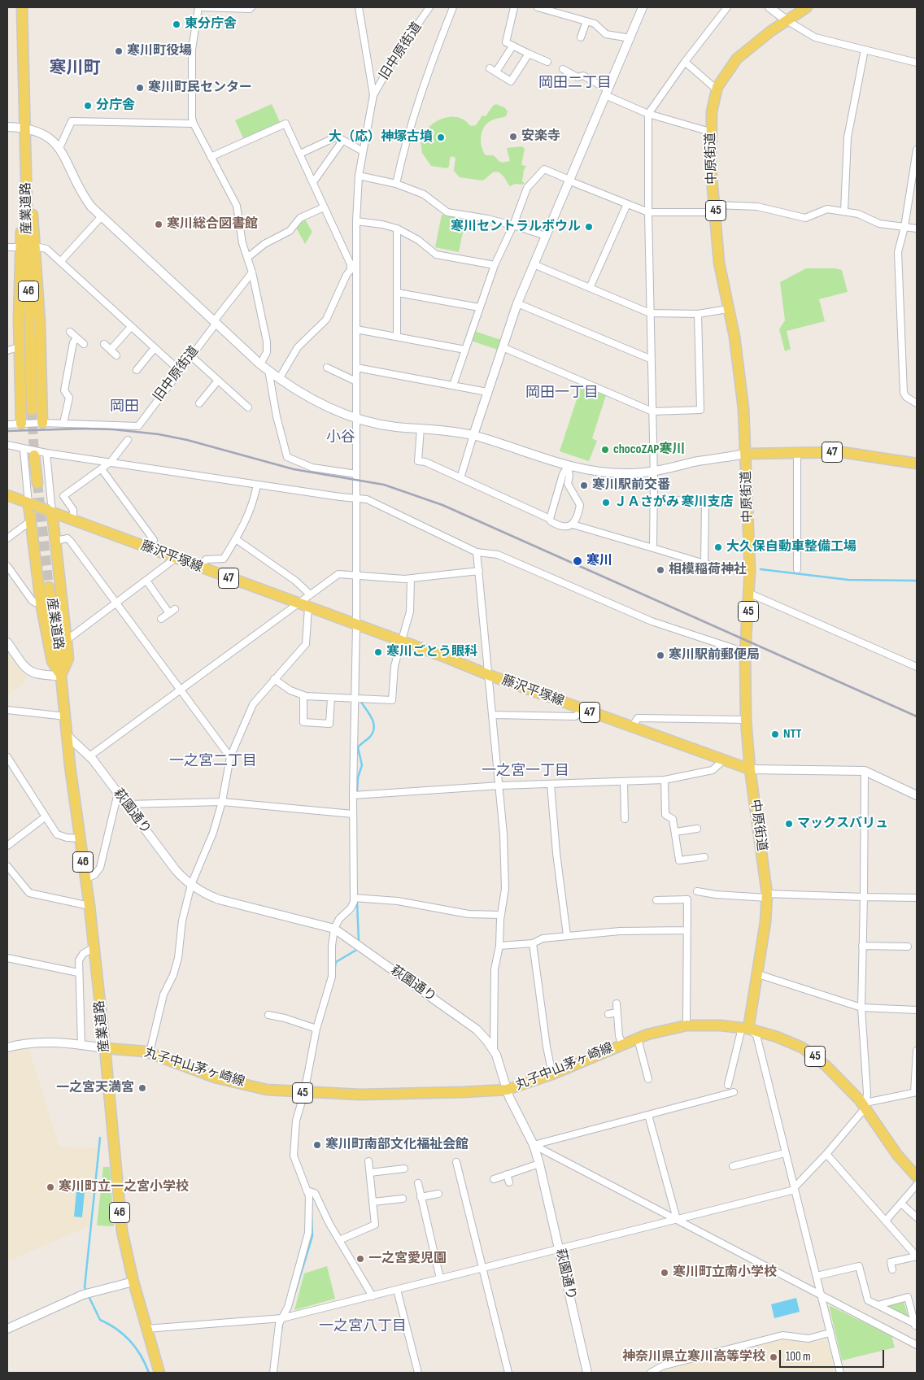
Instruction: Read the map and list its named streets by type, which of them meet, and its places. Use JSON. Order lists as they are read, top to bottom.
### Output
{
  "streets": {
    "main road": [
      "中原街道",
      "産業道路",
      "45",
      "46",
      "47",
      "藤沢平塚線",
      "丸子中山茅ヶ崎線"
    ],
    "street": ["旧中原街道", "萩園通り"]
  },
  "crossings": [
    ["中原街道", "47"],
    ["中原街道", "藤沢平塚線"],
    ["中原街道", "丸子中山茅ヶ崎線"],
    ["産業道路", "萩園通り"],
    ["産業道路", "丸子中山茅ヶ崎線"],
    ["47", "藤沢平塚線"],
    ["萩園通り", "丸子中山茅ヶ崎線"]
  ],
  "districts": [
    "寒川町",
    "岡田二丁目",
    "岡田一丁目",
    "岡田",
    "小谷",
    "一之宮二丁目",
    "一之宮一丁目",
    "一之宮八丁目"
  ],
  "places": [
    "東分庁舎",
    "寒川町役場",
    "寒川町民センター",
    "分庁舎",
    "安楽寺",
    "大（応）神塚古墳",
    "寒川総合図書館",
    "寒川セントラルボウル",
    "chocoZAP寒川",
    "寒川駅前交番",
    "ＪＡさがみ 寒川支店",
    "大久保自動車整備工場",
    "寒川",
    "相模稲荷神社",
    "寒川ごとう眼科",
    "寒川駅前郵便局",
    "NTT",
    "マックスバリュ",
    "一之宮天満宮",
    "寒川町南部文化福祉会館",
    "寒川町立一之宮小学校",
    "一之宮愛児園",
    "寒川町立南小学校",
    "神奈川県立寒川高等学校"
  ],
  "scale_bar": "100 m"
}
